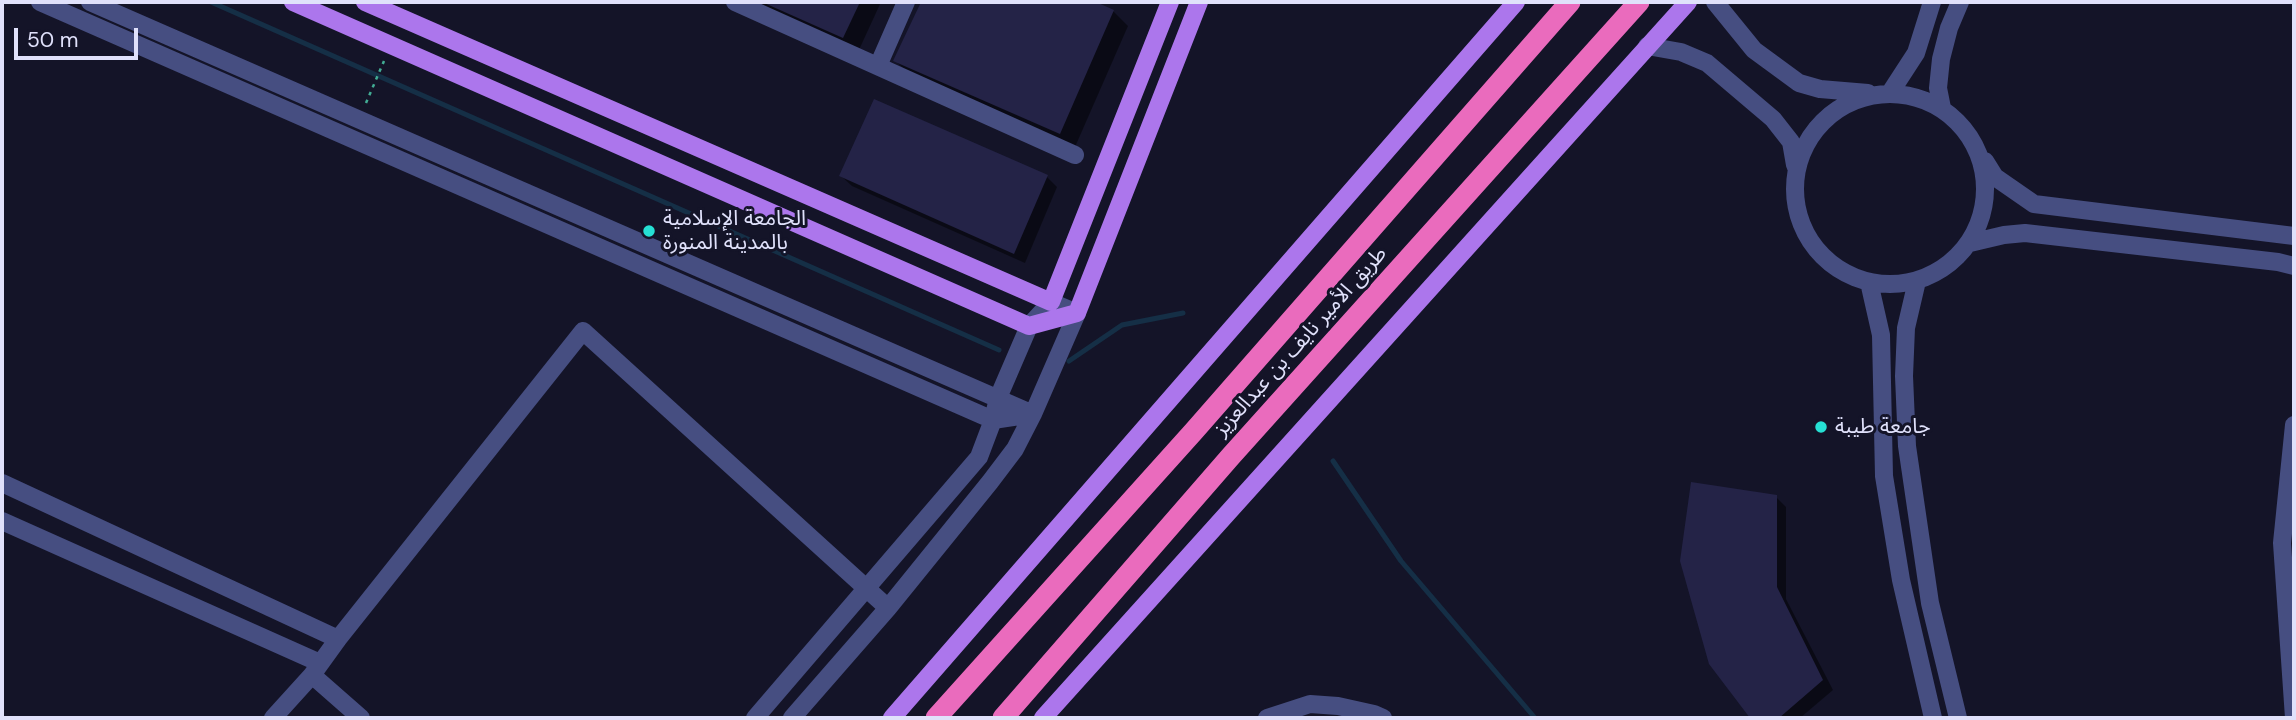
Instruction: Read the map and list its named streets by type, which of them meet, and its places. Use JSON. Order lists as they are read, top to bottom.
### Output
{
  "streets": {
    "highway": ["طريق الأمير نايف بن عبدالعزيز"]
  },
  "places": ["الجامعة الإسلامية بالمدينة المنورة", "جامعة طيبة"],
  "scale_bar": "50 m"
}
